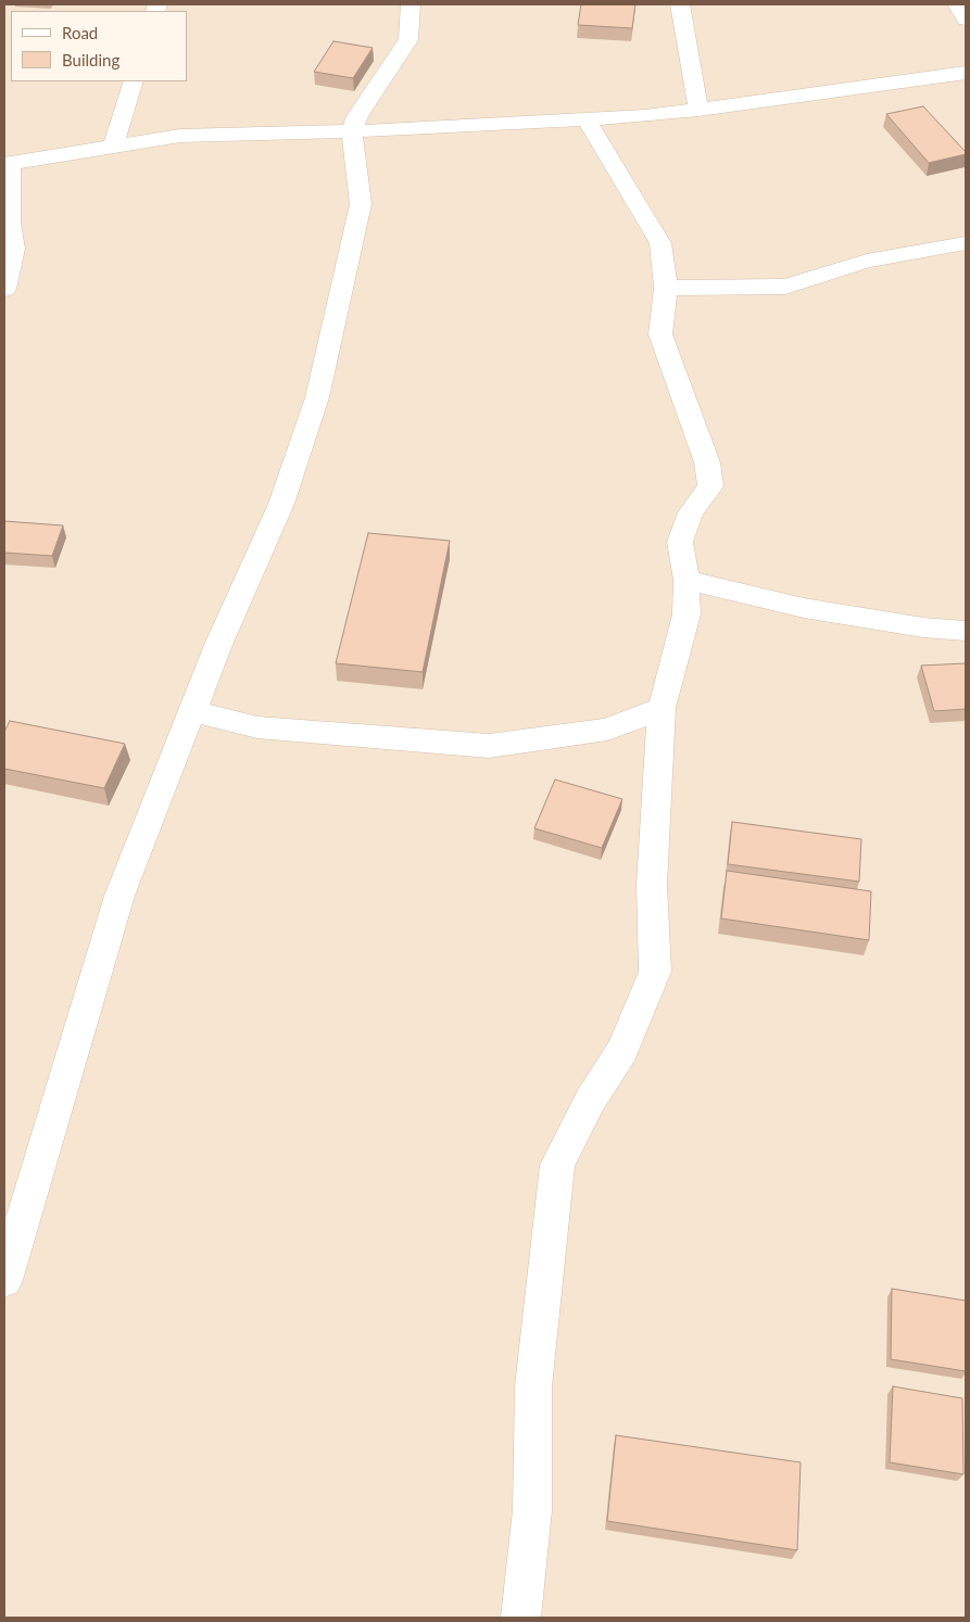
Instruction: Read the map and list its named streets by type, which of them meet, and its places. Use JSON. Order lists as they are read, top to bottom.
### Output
{
  "legend": ["Road", "Building"]
}
